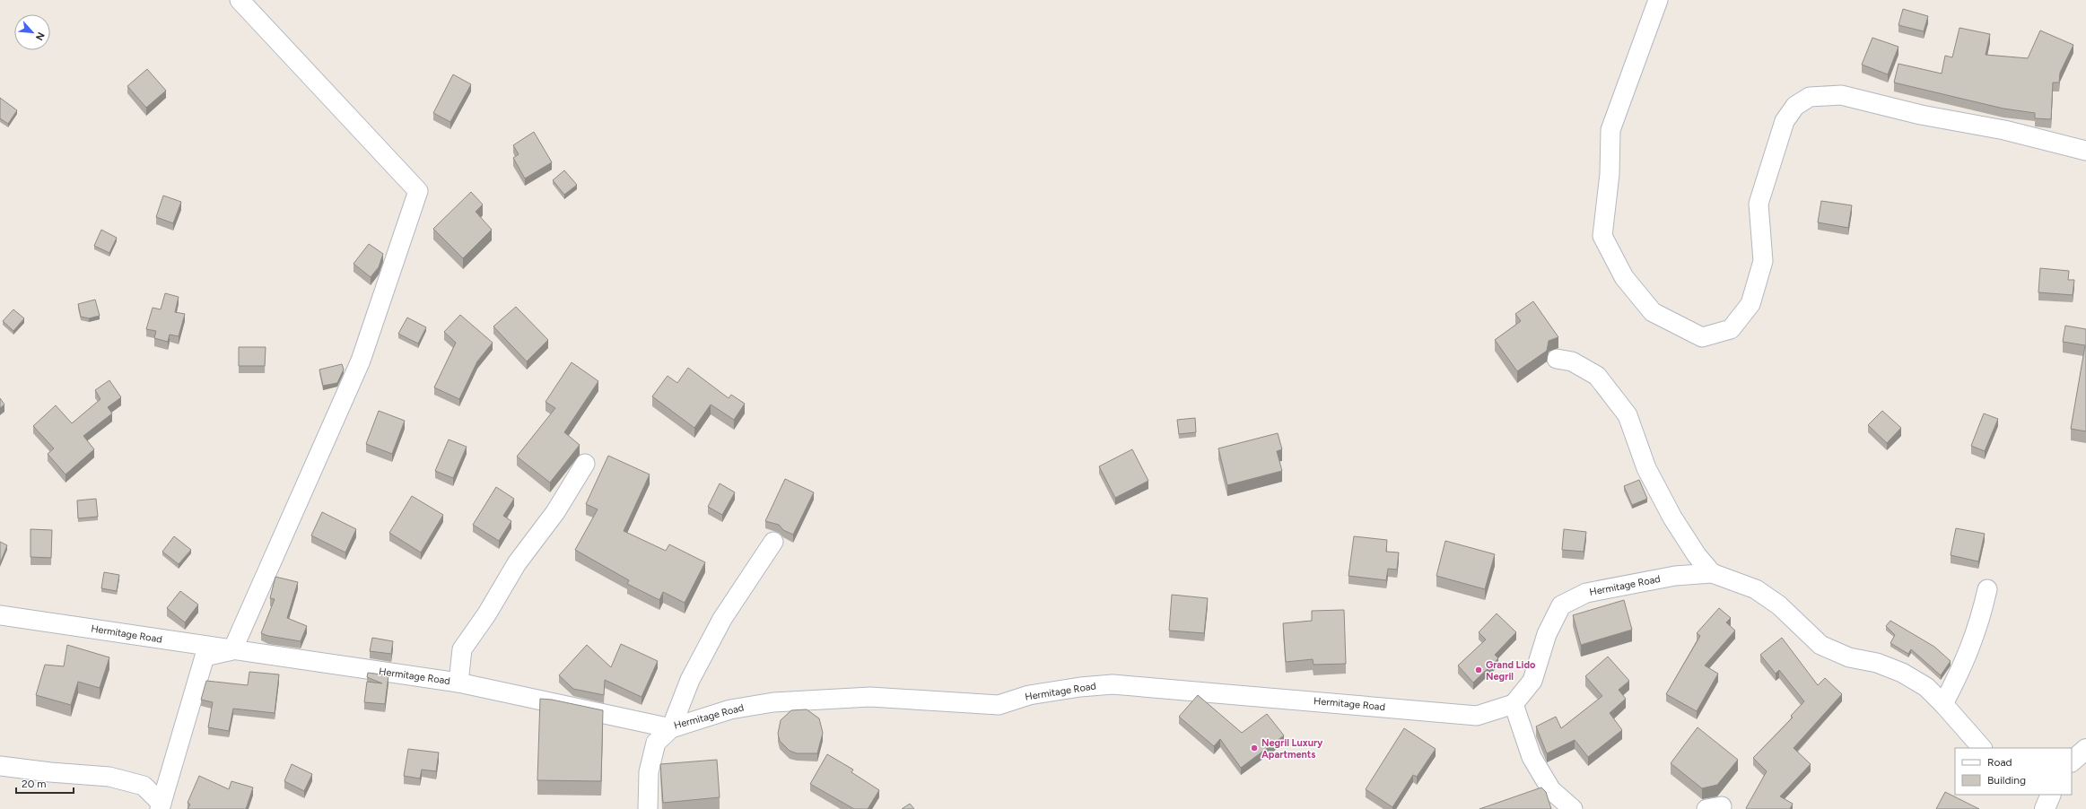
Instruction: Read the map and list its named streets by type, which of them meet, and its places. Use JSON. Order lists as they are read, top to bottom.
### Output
{
  "streets": {
    "street": ["Hermitage Road"]
  },
  "places": ["Grand Lido Negril", "Negril Luxury Apartments"],
  "legend": ["Road", "Building"],
  "scale_bar": "20 m",
  "north": "bottom right"
}
